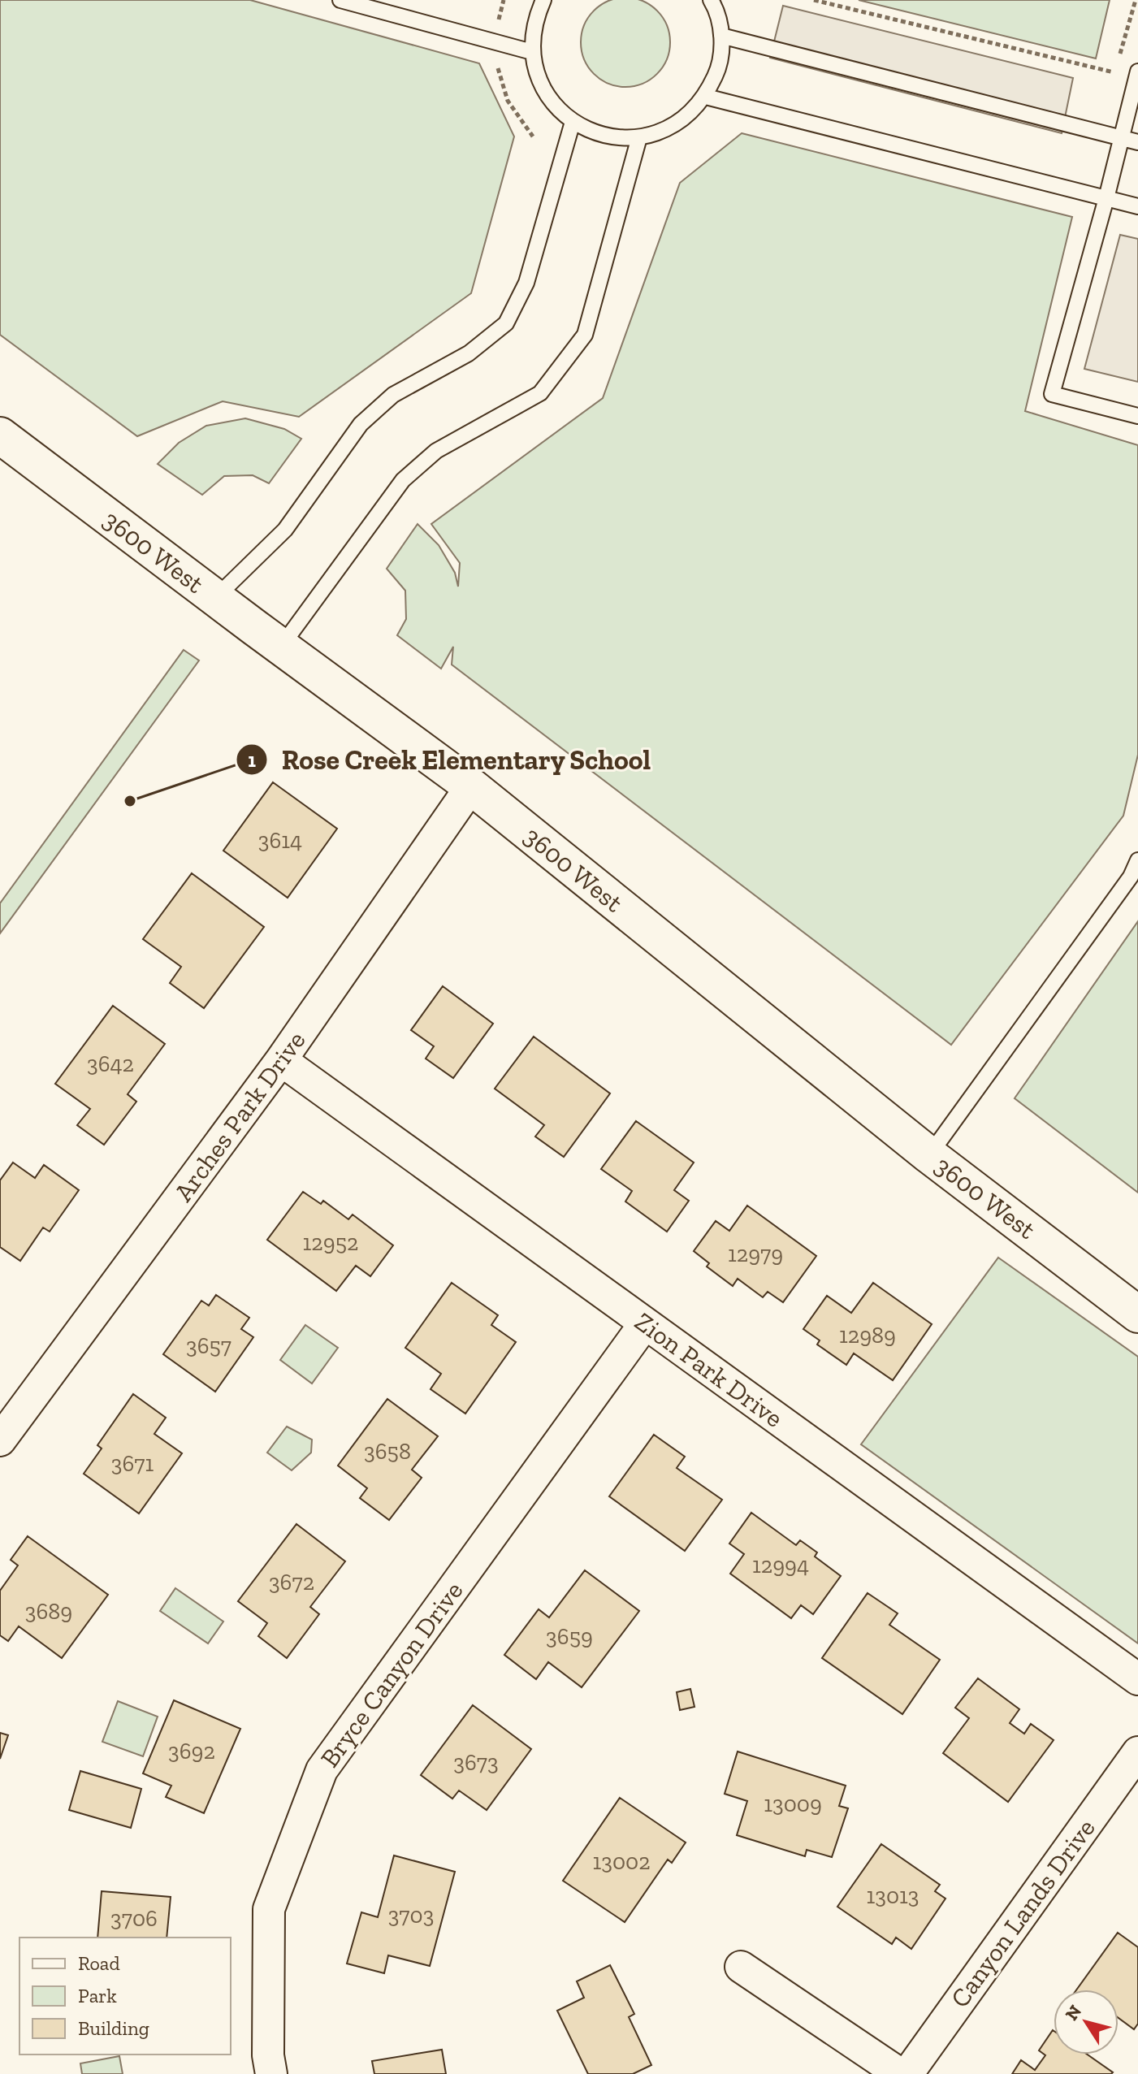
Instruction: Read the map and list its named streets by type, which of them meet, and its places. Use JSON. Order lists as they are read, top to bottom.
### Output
{
  "streets": {
    "main road": ["3600 West"],
    "street": [
      "Arches Park Drive",
      "Zion Park Drive",
      "Bryce Canyon Drive",
      "Canyon Lands Drive"
    ]
  },
  "crossings": [
    ["3600 West", "Arches Park Drive"],
    ["Arches Park Drive", "Zion Park Drive"],
    ["Zion Park Drive", "Bryce Canyon Drive"]
  ],
  "places": ["Rose Creek Elementary School"],
  "house_numbers": [
    "3614",
    "3642",
    "12952",
    "12979",
    "12989",
    "3657",
    "3658",
    "3671",
    "12994",
    "3672",
    "3689",
    "3659",
    "3692",
    "3673",
    "13009",
    "13002",
    "13013",
    "3703",
    "3706"
  ],
  "legend": ["Road", "Park", "Building"],
  "north": "top left"
}
